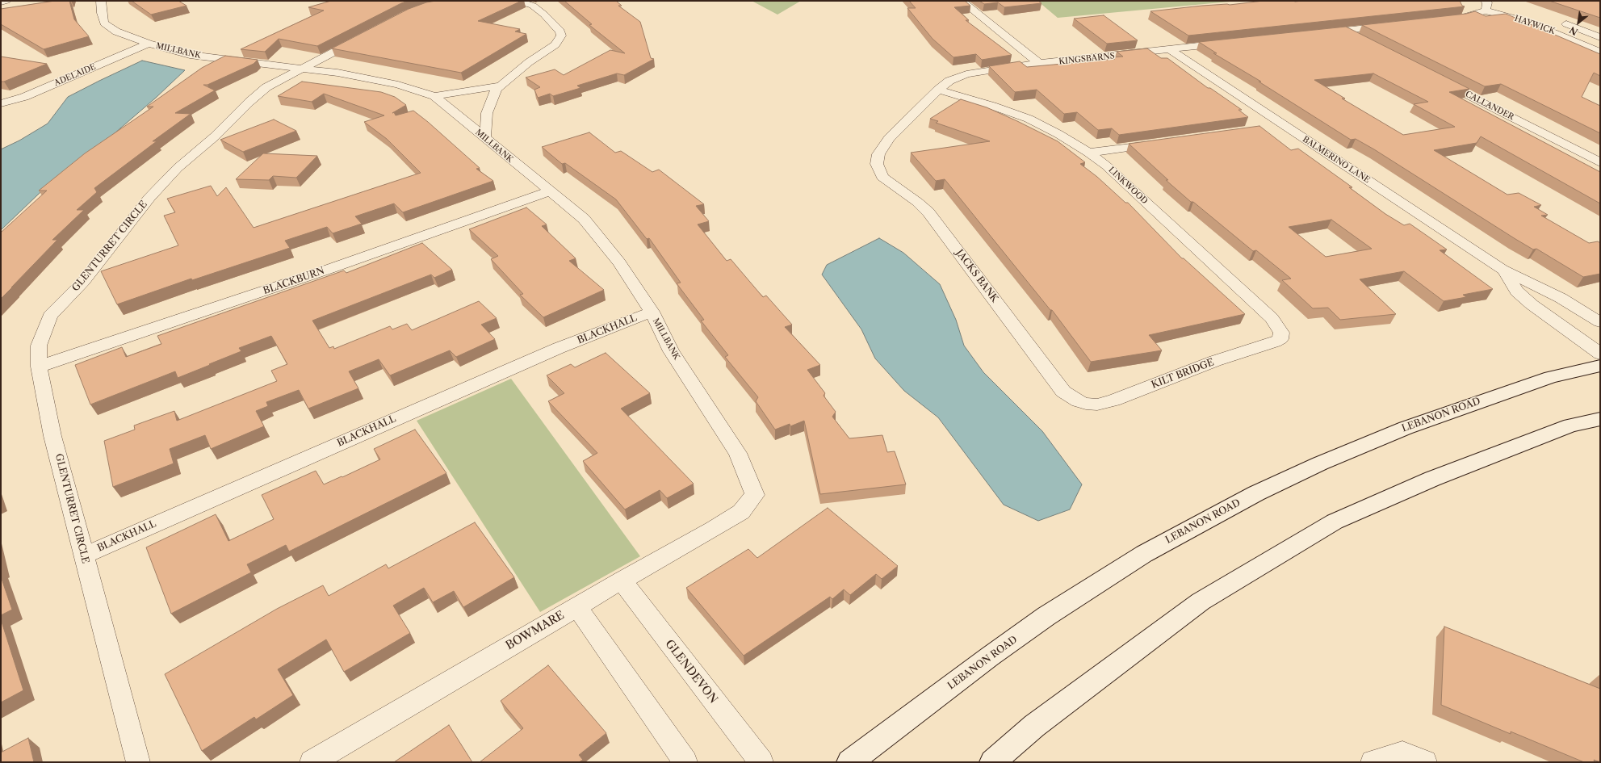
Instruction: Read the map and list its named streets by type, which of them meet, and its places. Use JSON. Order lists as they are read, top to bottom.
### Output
{
  "streets": {
    "main road": ["LEBANON ROAD"],
    "street": [
      "HAYWICK",
      "MILLBANK",
      "KINGSBARNS",
      "ADELAIDE",
      "CALLANDER",
      "BALMERINO LANE",
      "LINKWOOD",
      "GLENTURRET CIRCLE",
      "JACKS BANK",
      "BLACKBURN",
      "BLACKHALL",
      "KILT BRIDGE",
      "BOWMARE",
      "GLENDEVON"
    ]
  },
  "crossings": [
    ["MILLBANK", "ADELAIDE"],
    ["MILLBANK", "GLENTURRET CIRCLE"],
    ["MILLBANK", "BLACKBURN"],
    ["MILLBANK", "BLACKHALL"],
    ["MILLBANK", "BOWMARE"],
    ["KINGSBARNS", "BALMERINO LANE"],
    ["KINGSBARNS", "LINKWOOD"],
    ["KINGSBARNS", "JACKS BANK"],
    ["LINKWOOD", "KILT BRIDGE"],
    ["GLENTURRET CIRCLE", "BLACKBURN"],
    ["GLENTURRET CIRCLE", "BLACKHALL"],
    ["JACKS BANK", "KILT BRIDGE"],
    ["BOWMARE", "GLENDEVON"]
  ],
  "north": "bottom left"
}
